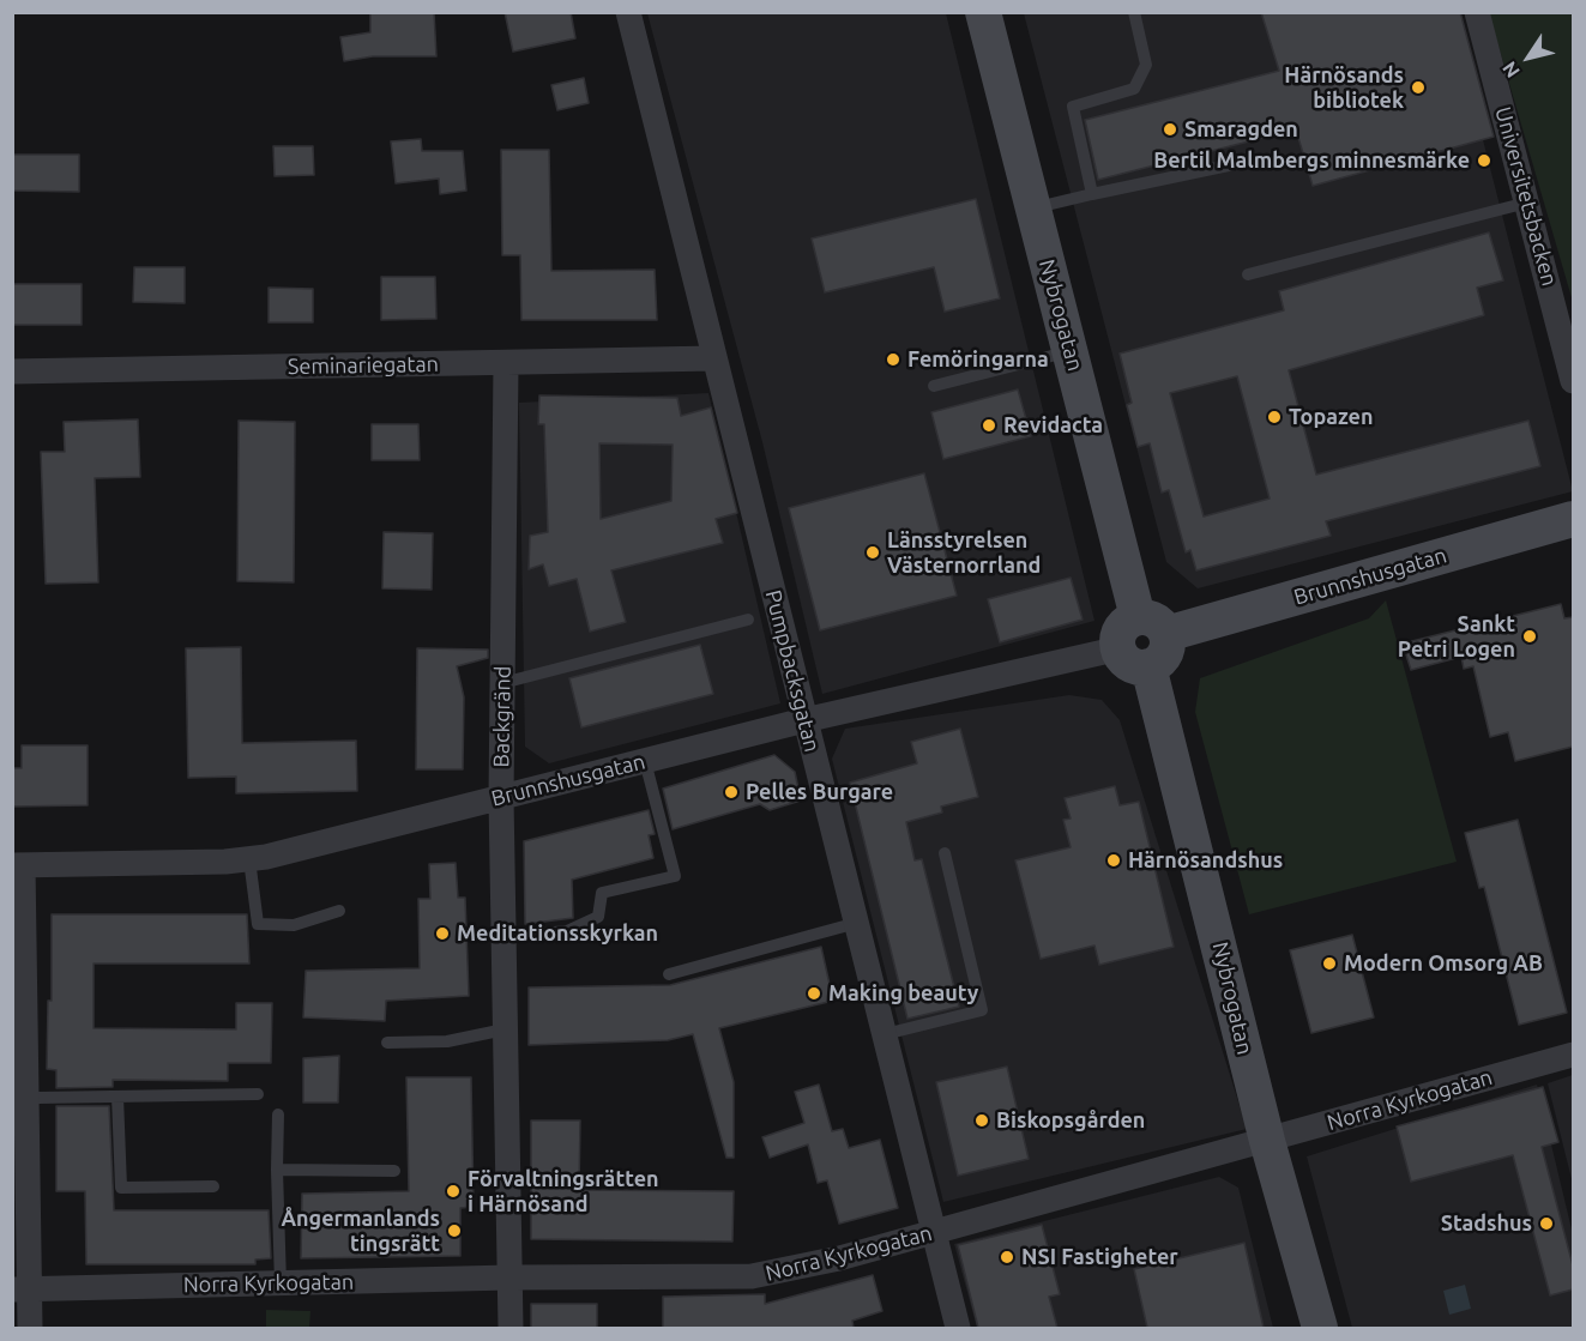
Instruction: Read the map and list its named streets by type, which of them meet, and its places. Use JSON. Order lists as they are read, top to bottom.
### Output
{
  "streets": {
    "main road": ["Nybrogatan", "Brunnshusgatan"],
    "street": [
      "Universitetsbacken",
      "Seminariegatan",
      "Pumpbacksgatan",
      "Backgränd",
      "Norra Kyrkogatan"
    ]
  },
  "crossings": [
    ["Nybrogatan", "Brunnshusgatan"],
    ["Nybrogatan", "Norra Kyrkogatan"],
    ["Seminariegatan", "Pumpbacksgatan"],
    ["Seminariegatan", "Backgränd"],
    ["Brunnshusgatan", "Pumpbacksgatan"],
    ["Brunnshusgatan", "Backgränd"],
    ["Pumpbacksgatan", "Norra Kyrkogatan"],
    ["Backgränd", "Norra Kyrkogatan"]
  ],
  "places": [
    "Härnösands bibliotek",
    "Smaragden",
    "Bertil Malmbergs minnesmärke",
    "Femöringarna",
    "Topazen",
    "Revidacta",
    "Länsstyrelsen Västernorrland",
    "Sankt Petri Logen",
    "Pelles Burgare",
    "Härnösandshus",
    "Meditationsskyrkan",
    "Modern Omsorg AB",
    "Making beauty",
    "Biskopsgården",
    "Förvaltningsrätten i Härnösand",
    "Stadshus",
    "Ångermanlands tingsrätt",
    "NSI Fastigheter"
  ],
  "north": "bottom left"
}
